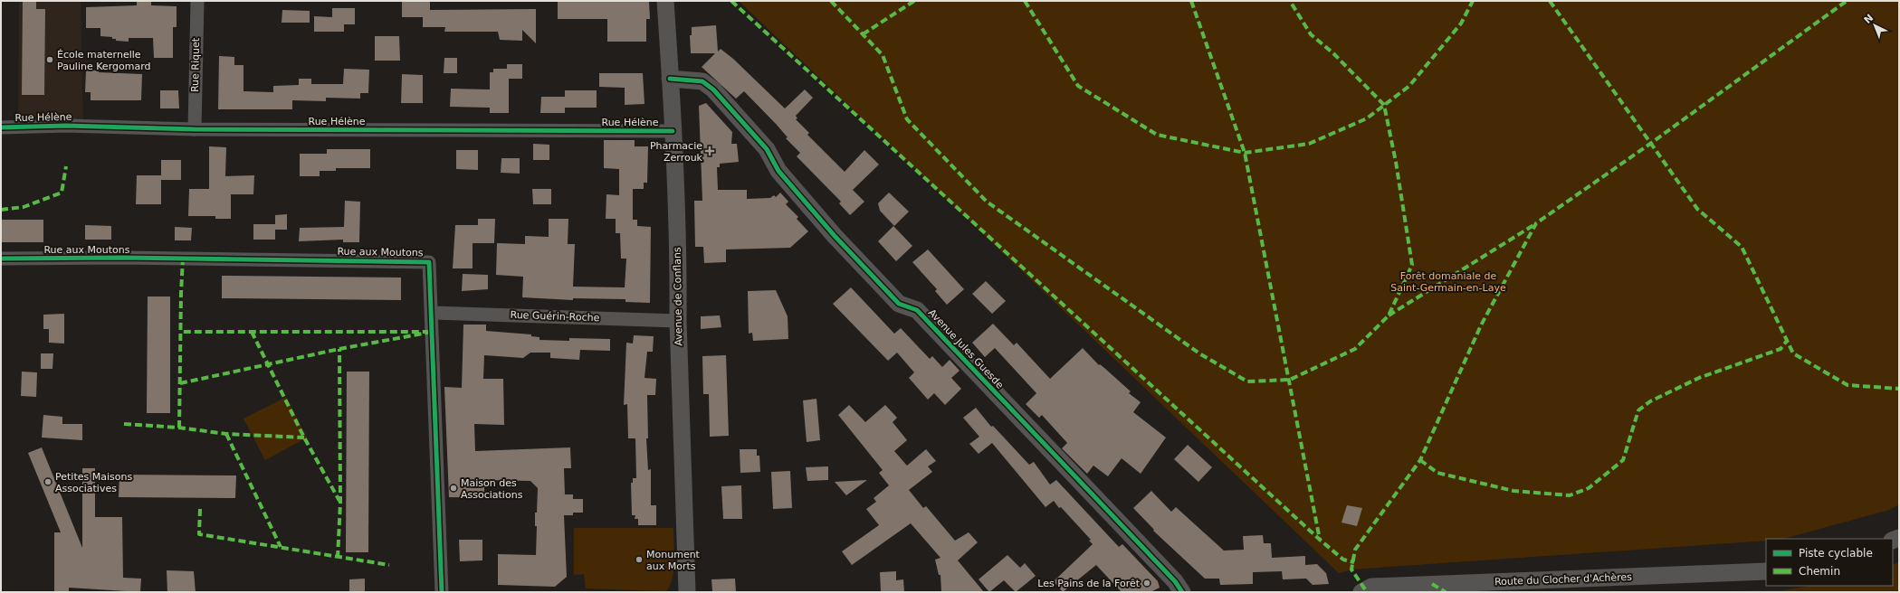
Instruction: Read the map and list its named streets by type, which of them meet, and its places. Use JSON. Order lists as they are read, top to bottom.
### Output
{
  "streets": {
    "street": [
      "Rue Riquet",
      "Rue Hélène",
      "Rue aux Moutons",
      "Avenue de Conflans",
      "Rue Guérin-Roche",
      "Avenue Jules Guesde",
      "Route du Clocher d'Achères"
    ]
  },
  "crossings": [
    ["Rue Riquet", "Rue Hélène"],
    ["Rue Hélène", "Avenue de Conflans"],
    ["Rue aux Moutons", "Rue Guérin-Roche"],
    ["Avenue de Conflans", "Rue Guérin-Roche"],
    ["Avenue de Conflans", "Avenue Jules Guesde"]
  ],
  "parks": ["Forêt domaniale de Saint-Germain-en-Laye"],
  "places": {
    "other": [
      "École maternelle Pauline Kergomard",
      "Petites Maisons Associatives",
      "Maison des Associations",
      "Monument aux Morts",
      "Les Pains de la Forêt"
    ],
    "health": ["Pharmacie Zerrouk"]
  },
  "legend": ["Piste cyclable", "Chemin"],
  "north": "top left"
}
